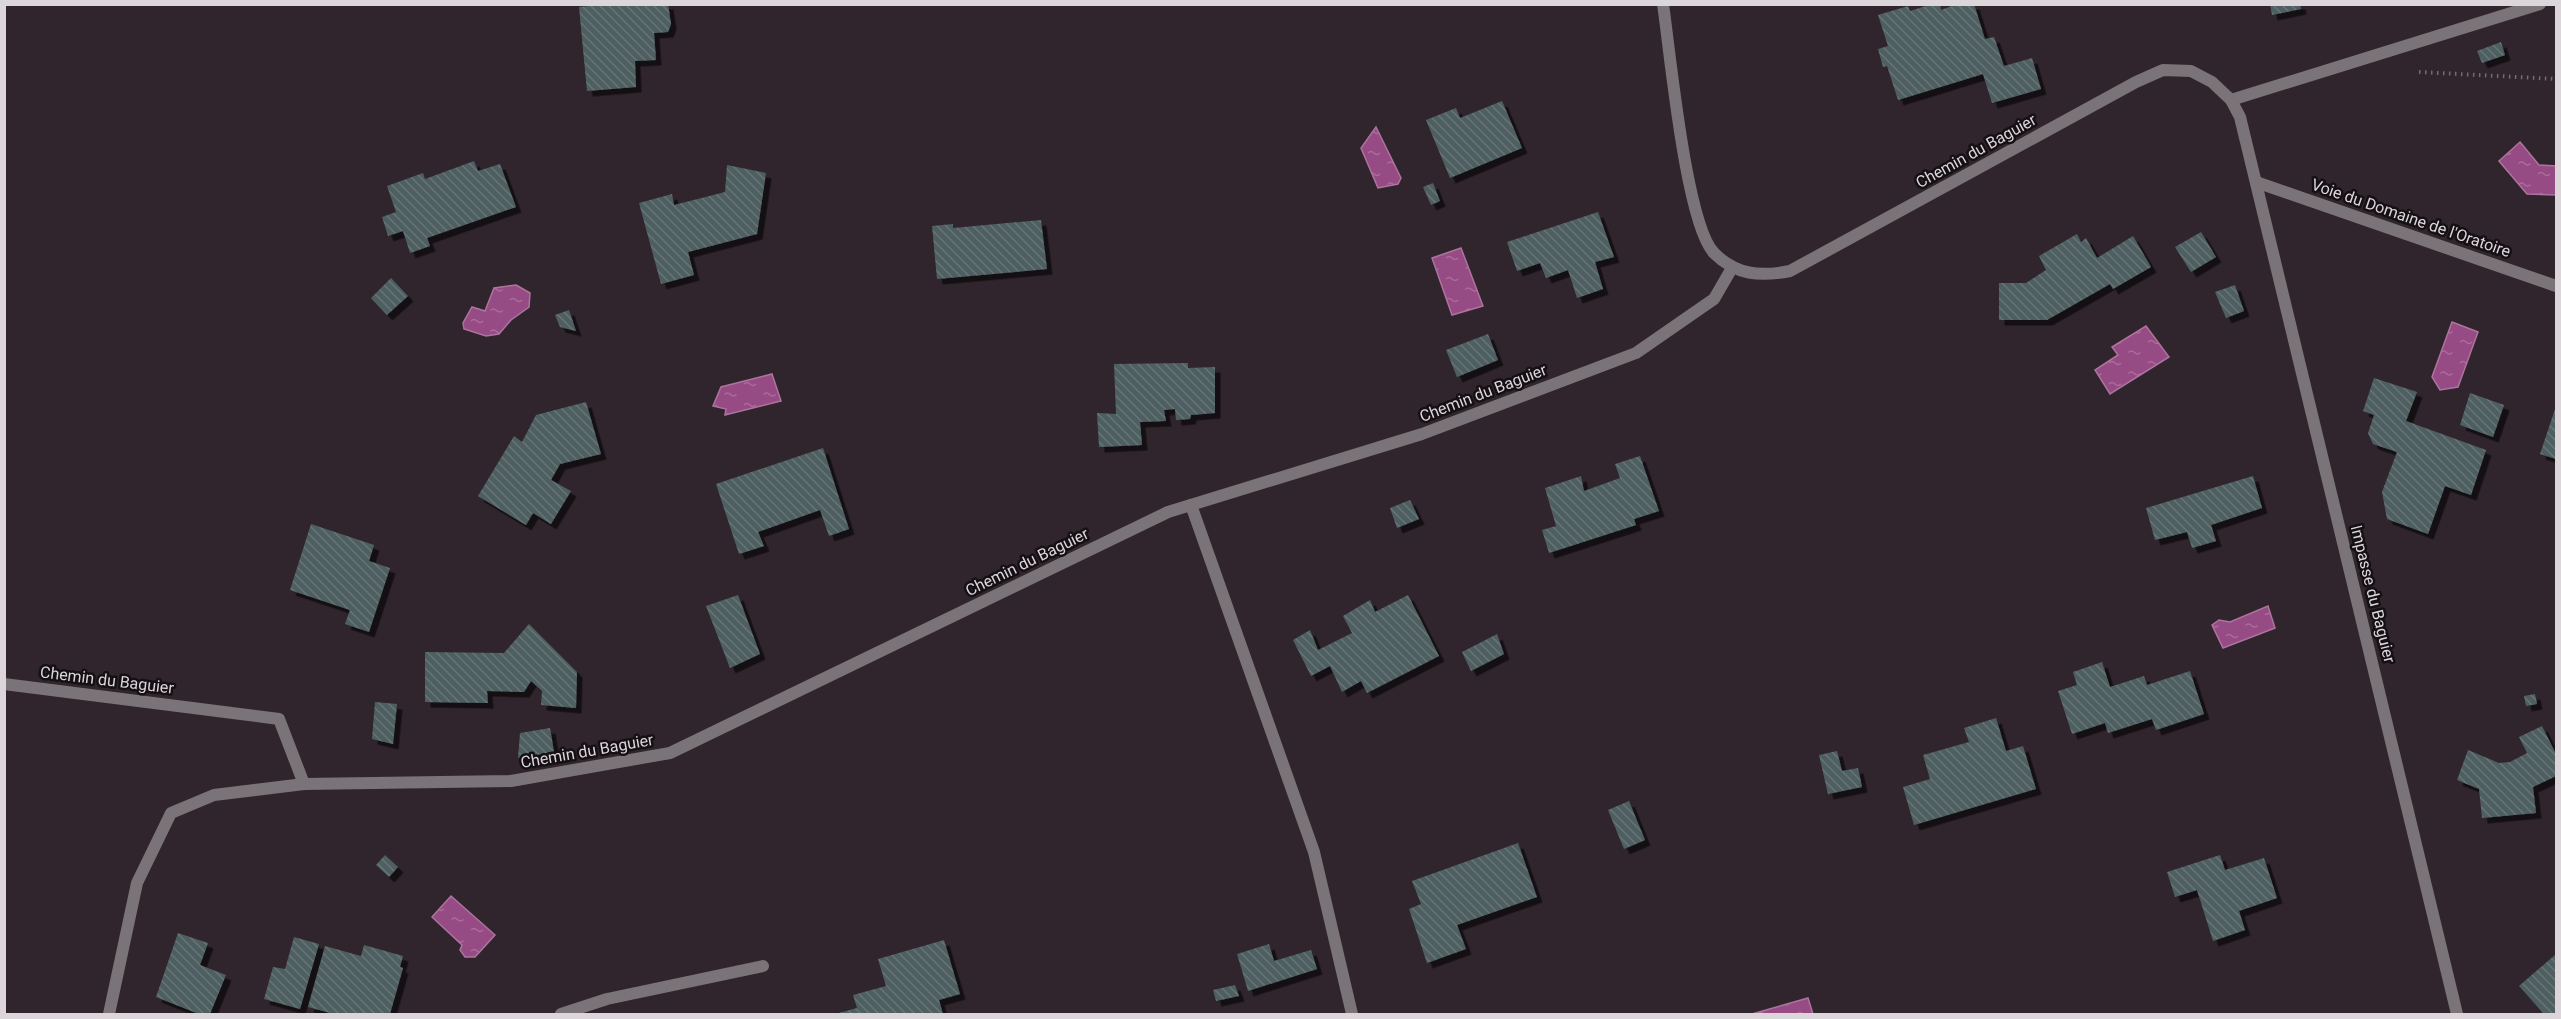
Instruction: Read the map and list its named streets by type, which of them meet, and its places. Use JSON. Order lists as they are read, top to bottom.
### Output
{
  "streets": {
    "street": ["Chemin du Baguier", "Voie du Domaine de l'Oratoire", "Impasse du Baguier"]
  },
  "crossings": [
    ["Chemin du Baguier", "Voie du Domaine de l'Oratoire"],
    ["Chemin du Baguier", "Impasse du Baguier"],
    ["Voie du Domaine de l'Oratoire", "Impasse du Baguier"]
  ]
}
